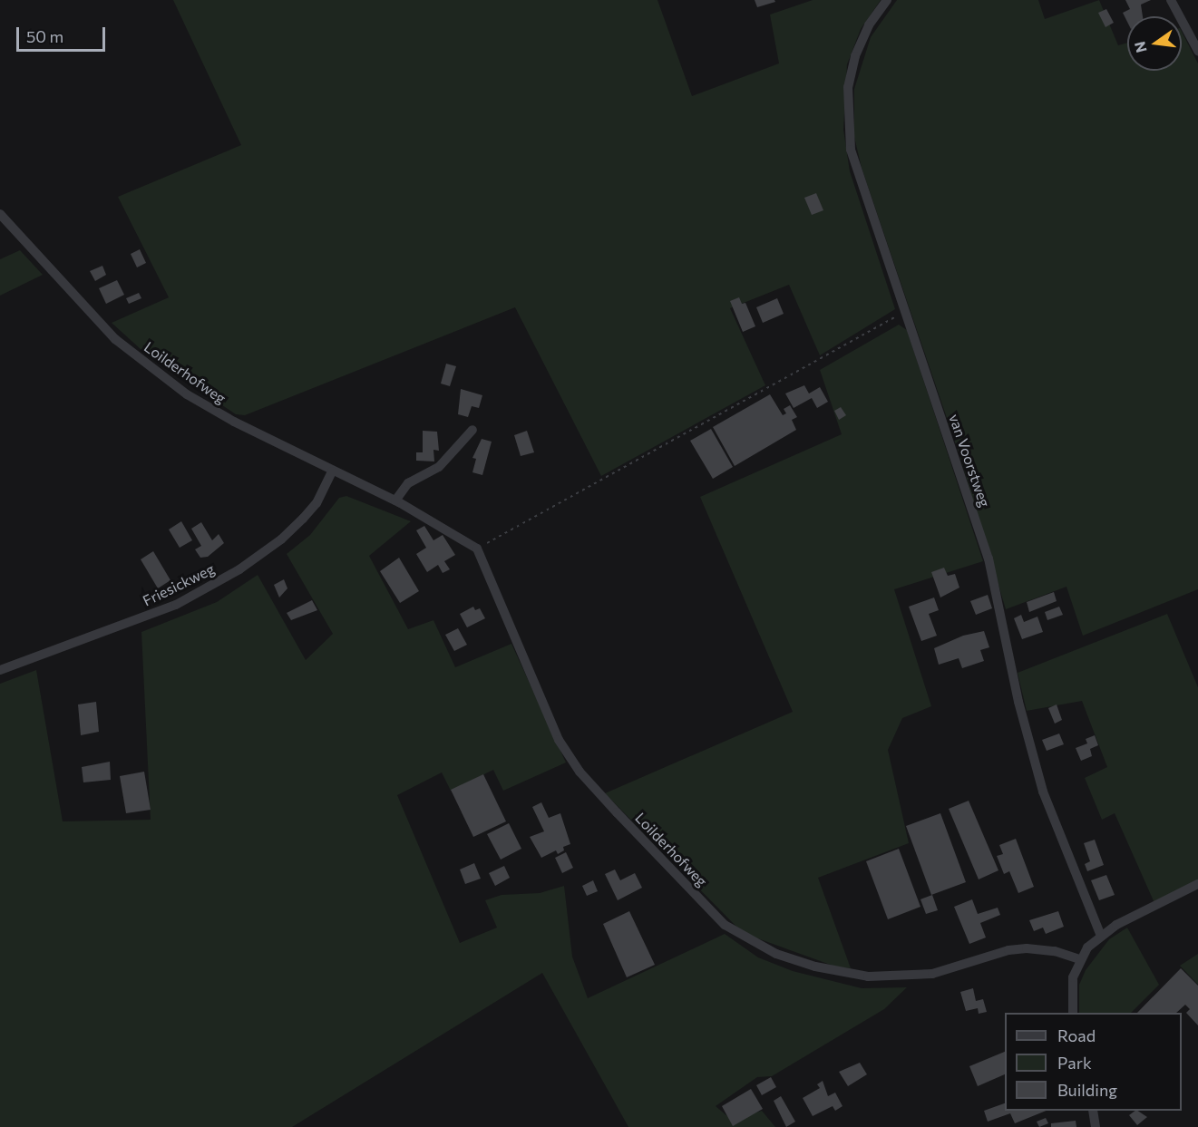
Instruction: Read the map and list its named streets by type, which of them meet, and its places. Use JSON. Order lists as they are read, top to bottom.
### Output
{
  "streets": {
    "street": ["Loilderhofweg", "van Voorstweg", "Friesickweg"]
  },
  "crossings": [
    ["Loilderhofweg", "Friesickweg"]
  ],
  "legend": ["Road", "Park", "Building"],
  "scale_bar": "50 m",
  "north": "left"
}
